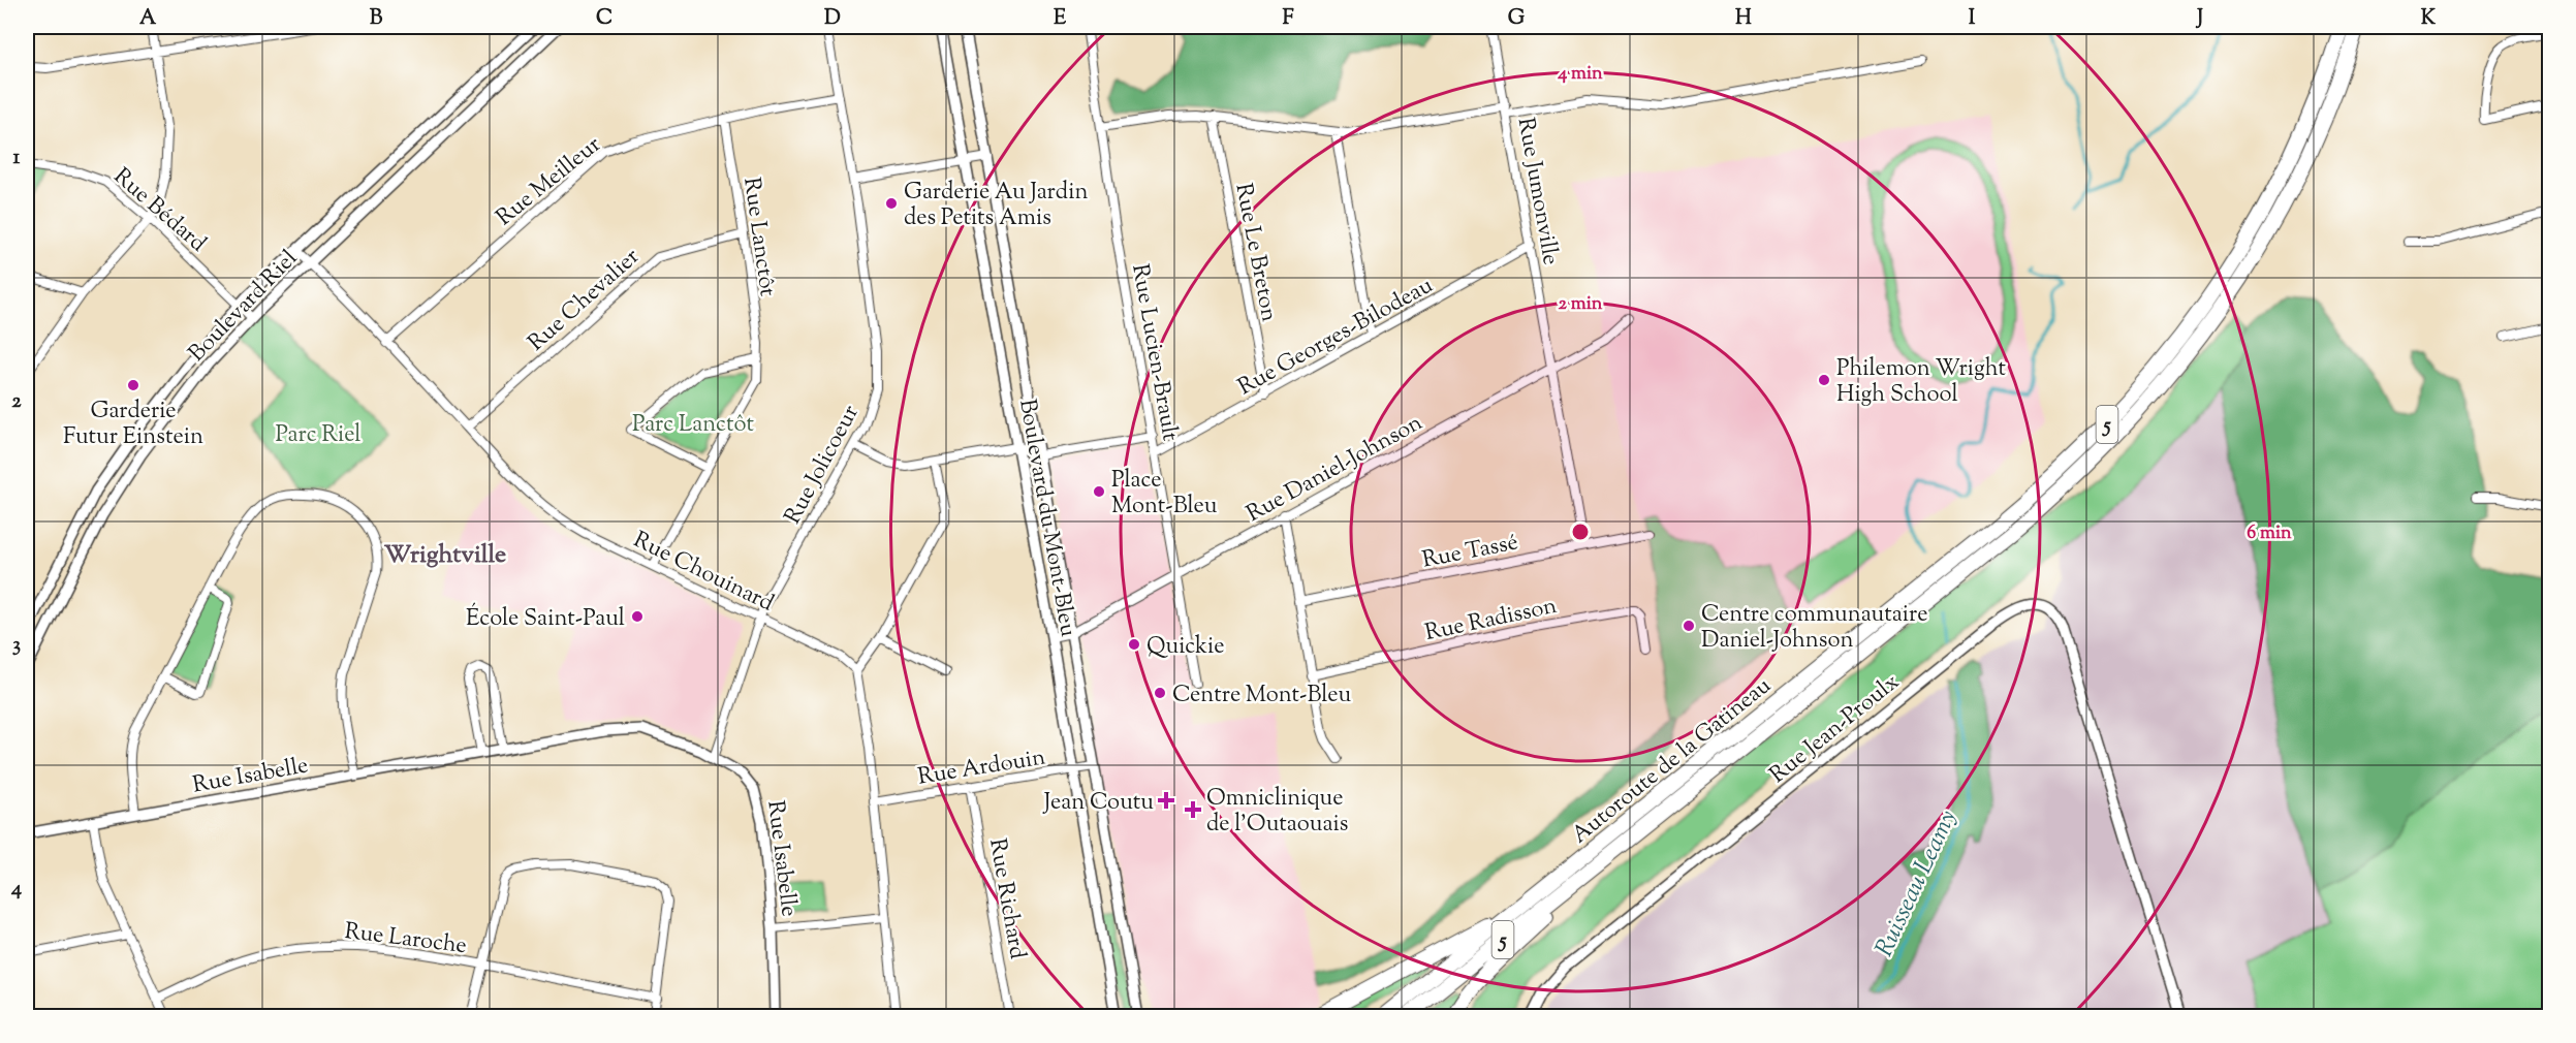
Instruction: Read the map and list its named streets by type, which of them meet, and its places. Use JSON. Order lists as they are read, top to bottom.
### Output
{
  "streets": {
    "highway": ["5", "Autoroute de la Gatineau"],
    "street": [
      "Rue Meilleur",
      "Rue Jumonville",
      "Rue Bédard",
      "Rue Lanctôt",
      "Rue Le Breton",
      "Rue Chevalier",
      "Boulevard Riel",
      "Rue Georges-Bilodeau",
      "Rue Lucien-Brault",
      "Rue Jolicoeur",
      "Rue Daniel-Johnson",
      "Boulevard du Mont-Bleu",
      "Rue Tassé",
      "Rue Chouinard",
      "Rue Radisson",
      "Rue Jean-Proulx",
      "Rue Ardouin",
      "Rue Isabelle",
      "Rue Richard",
      "Rue Laroche"
    ]
  },
  "crossings": [
    ["Rue Meilleur", "Rue Lanctôt"],
    ["Rue Meilleur", "Rue Jolicoeur"],
    ["Rue Meilleur", "Rue Chouinard"],
    ["Rue Jumonville", "Rue Georges-Bilodeau"],
    ["Rue Jumonville", "Rue Daniel-Johnson"],
    ["Rue Jumonville", "Rue Tassé"],
    ["Rue Bédard", "Boulevard Riel"],
    ["Rue Lanctôt", "Rue Chevalier"],
    ["Rue Lanctôt", "Rue Chouinard"],
    ["Rue Le Breton", "Rue Georges-Bilodeau"],
    ["Rue Chevalier", "Rue Chouinard"],
    ["Boulevard Riel", "Rue Chouinard"],
    ["Rue Georges-Bilodeau", "Rue Lucien-Brault"],
    ["Rue Lucien-Brault", "Rue Daniel-Johnson"],
    ["Rue Jolicoeur", "Rue Chouinard"],
    ["Rue Jolicoeur", "Rue Isabelle"],
    ["Rue Daniel-Johnson", "Boulevard du Mont-Bleu"],
    ["Boulevard du Mont-Bleu", "Rue Ardouin"],
    ["Rue Ardouin", "Rue Richard"]
  ],
  "districts": ["Wrightville"],
  "water": ["Ruisseau Leamy"],
  "parks": ["Parc Lanctôt", "Parc Riel"],
  "places": {
    "other": [
      "Garderie Au Jardin des Petits Amis",
      "Philemon Wright High School",
      "Garderie Futur Einstein",
      "Place Mont-Bleu",
      "École Saint-Paul",
      "Centre communautaire Daniel-Johnson",
      "Quickie",
      "Centre Mont-Bleu"
    ],
    "health": ["Jean Coutu", "Omniclinique de l'Outaouais"]
  },
  "grid": {
    "columns": [
      "A",
      "B",
      "C",
      "D",
      "E",
      "F",
      "G",
      "H",
      "I",
      "J",
      "K"
    ],
    "rows": [
      "1",
      "2",
      "3",
      "4"
    ]
  },
  "rings": ["4 min", "2 min", "6 min"]
}
